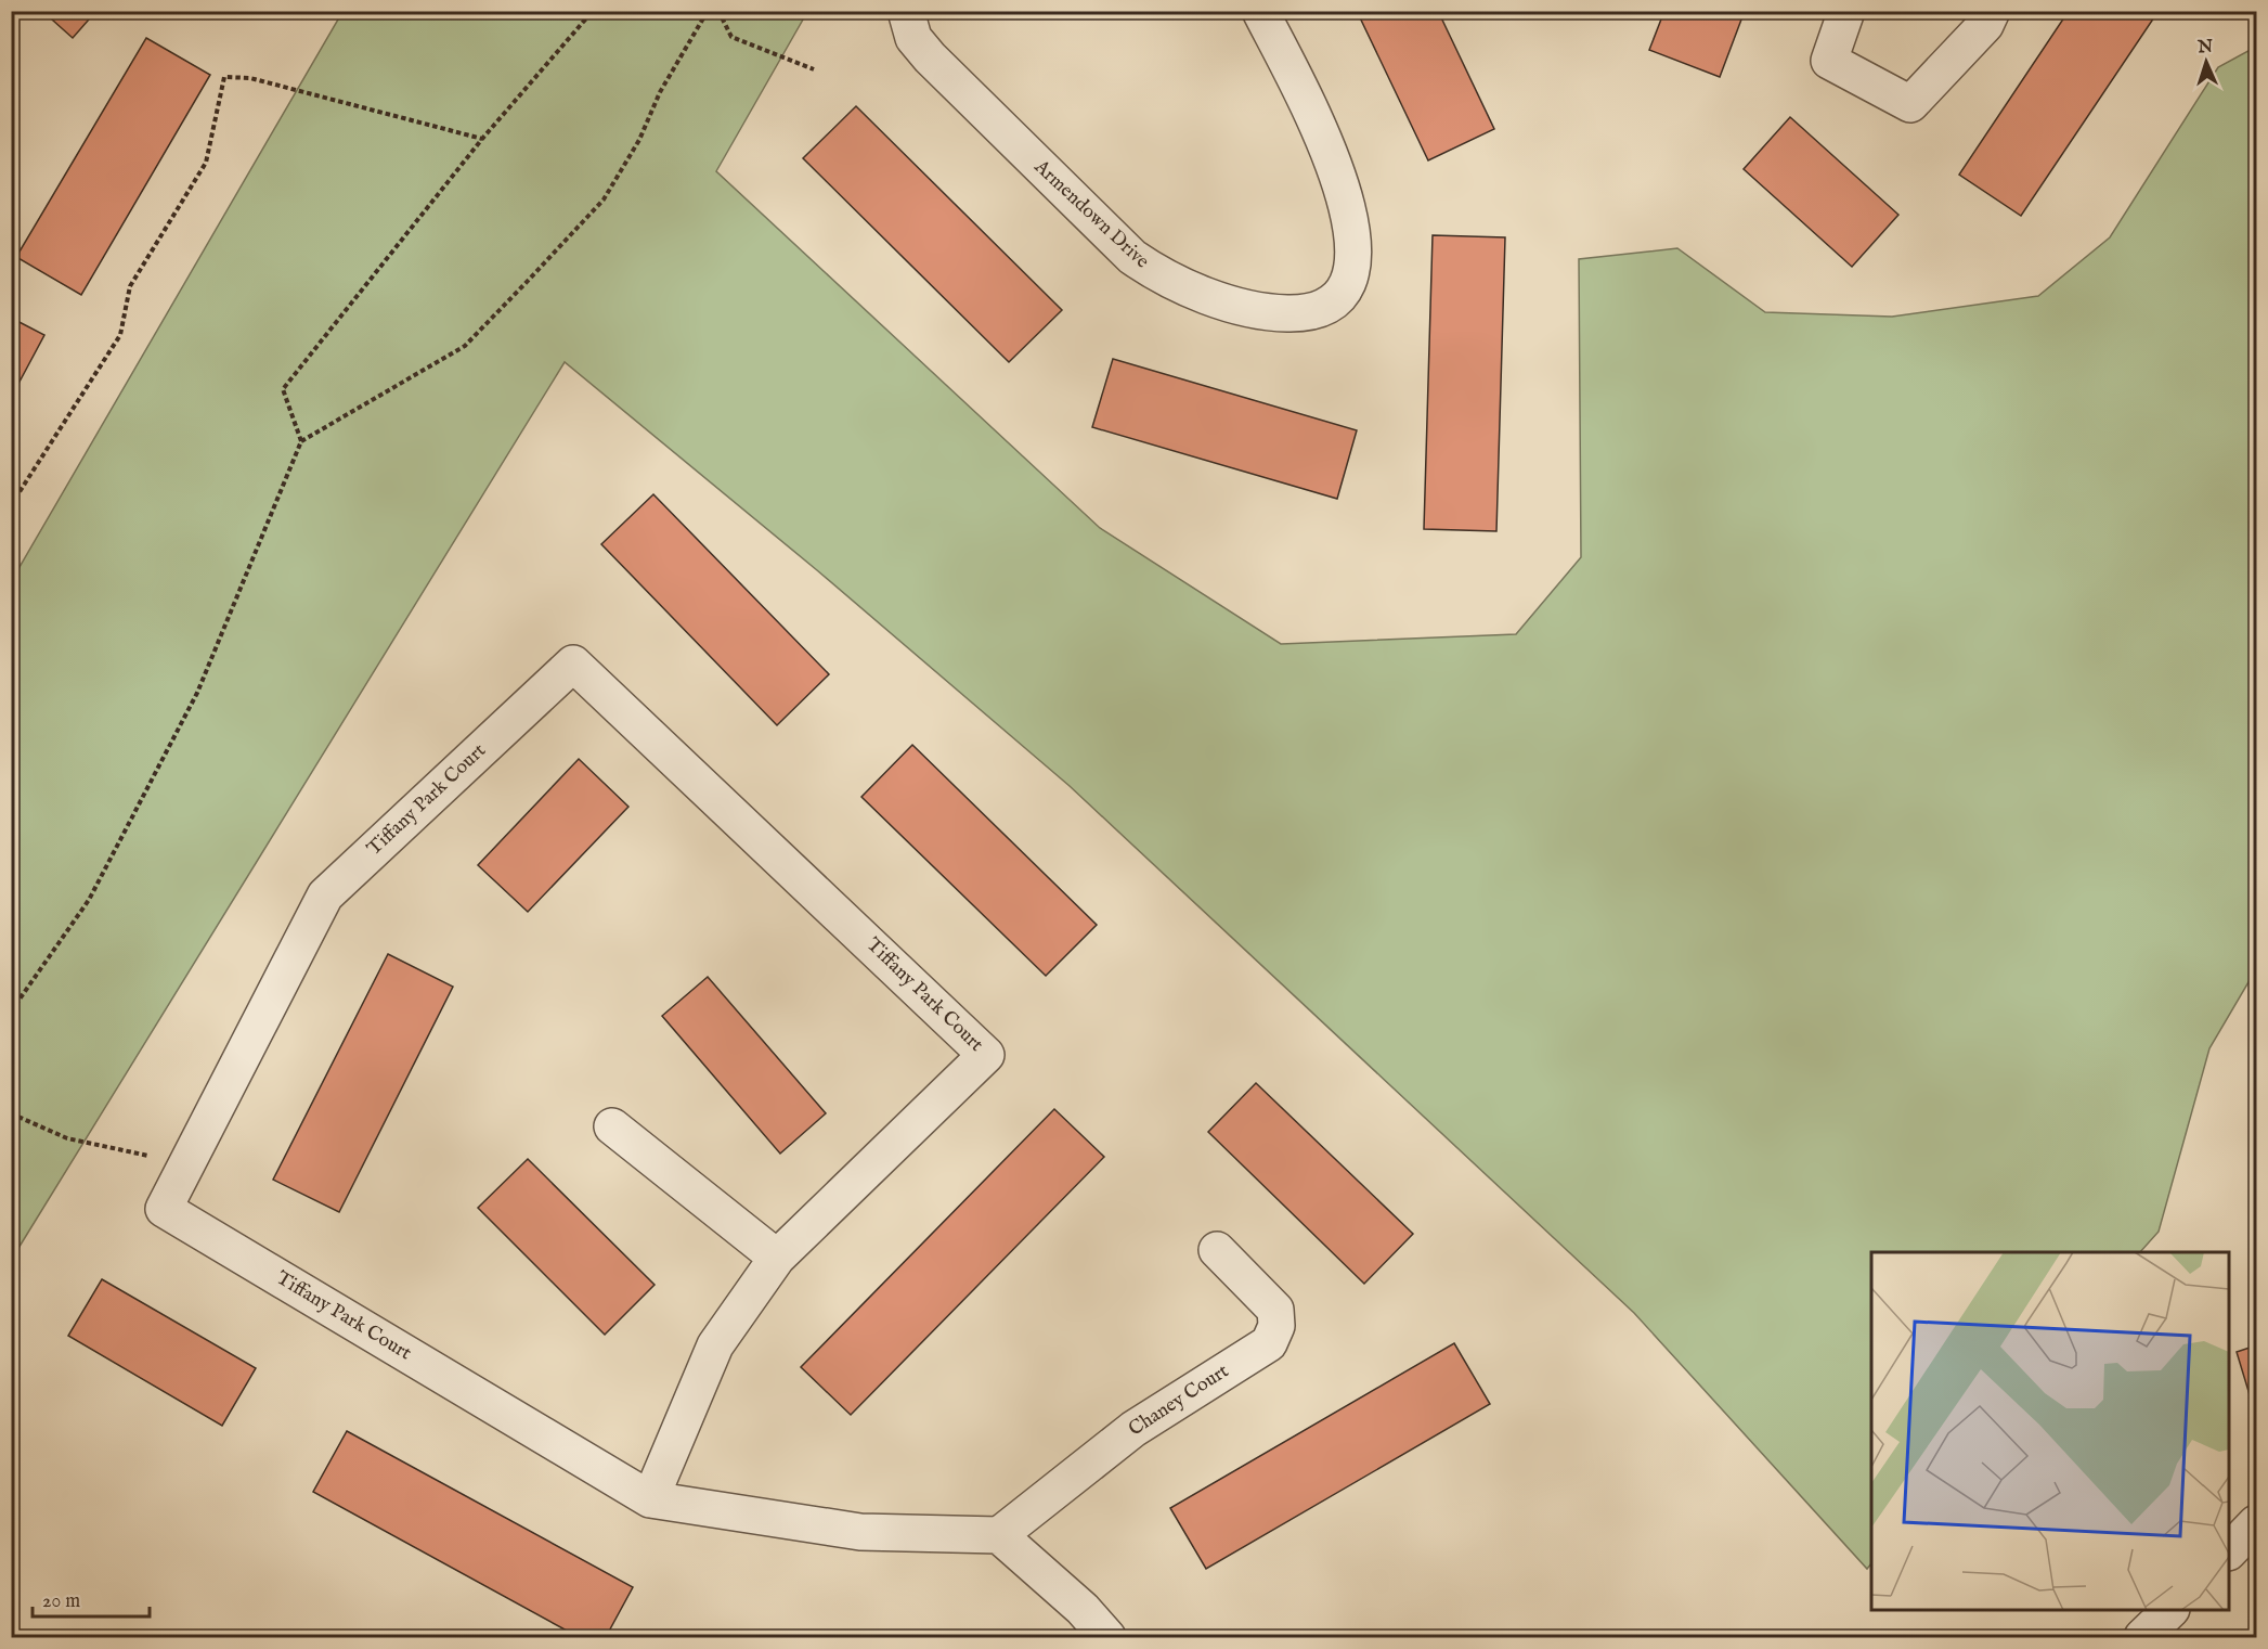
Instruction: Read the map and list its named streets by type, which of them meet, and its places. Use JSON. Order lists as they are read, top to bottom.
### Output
{
  "streets": {
    "street": ["Armendown Drive", "Tiffany Park Court", "Chaney Court"]
  },
  "crossings": [
    ["Tiffany Park Court", "Chaney Court"]
  ],
  "scale_bar": "20 m",
  "north": "top"
}
